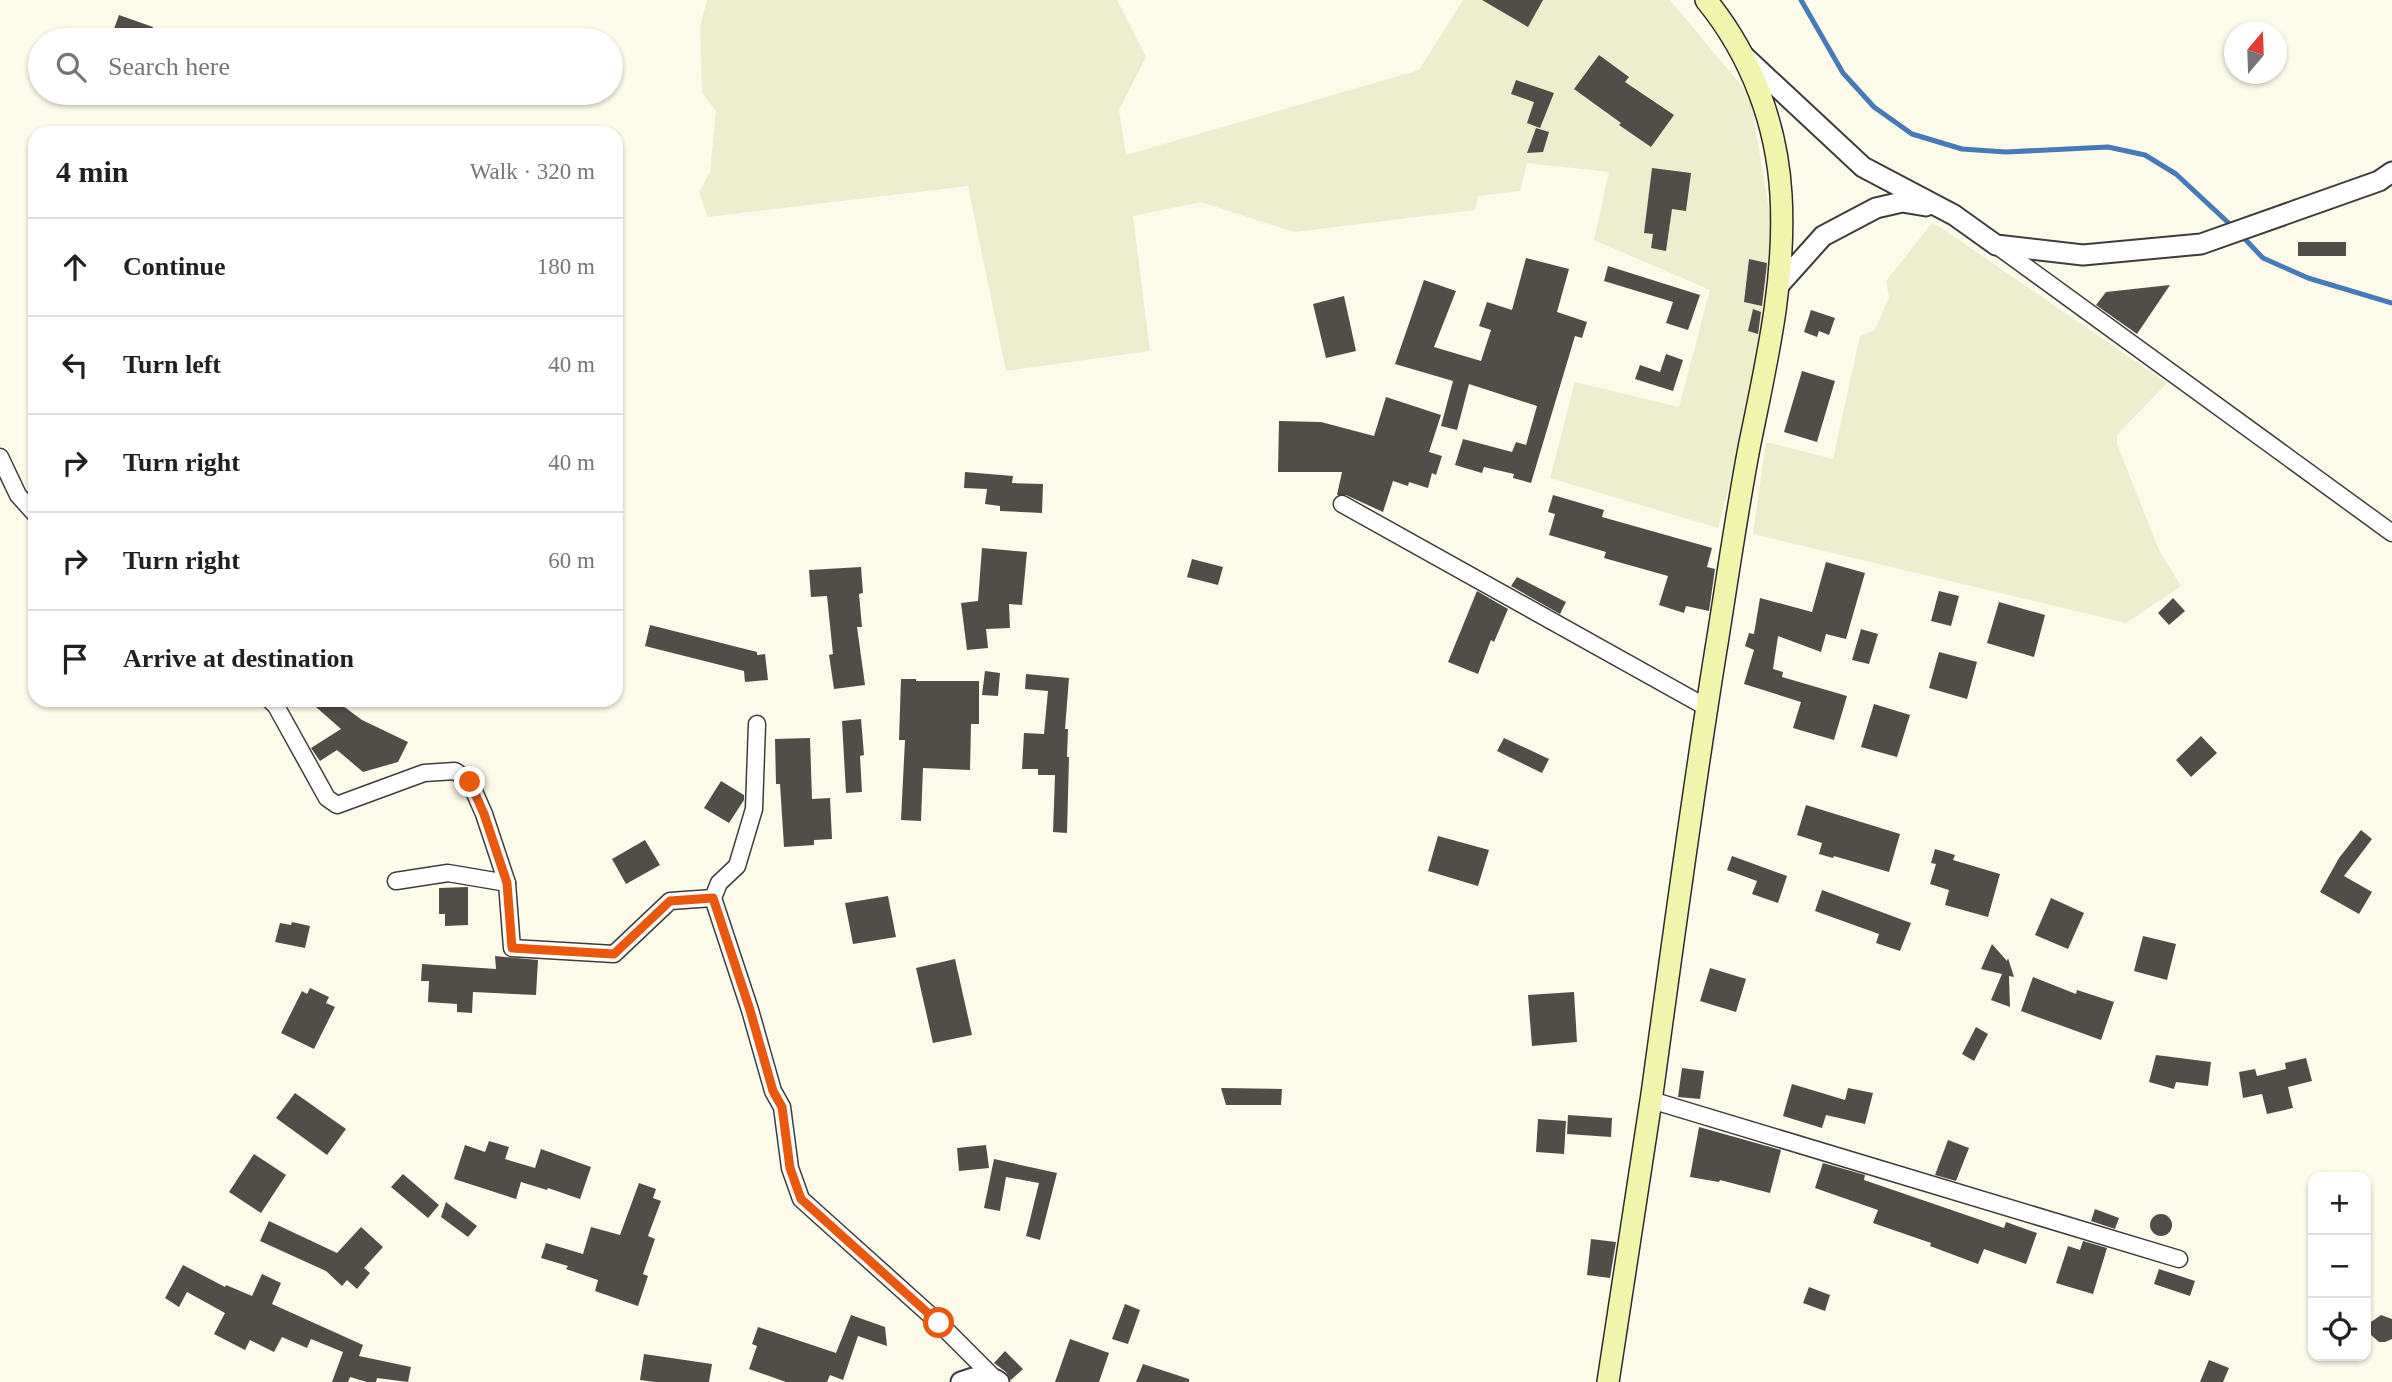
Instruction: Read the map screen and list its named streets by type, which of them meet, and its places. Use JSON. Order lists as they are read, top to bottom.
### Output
{
  "north": "top",
  "page": {
    "search": "Search here",
    "heading": ["4 min", "Walk · 320 m"],
    "list": [
      ["Continue", "180 m"],
      ["Turn left", "40 m"],
      ["Turn right", "40 m"],
      ["Turn right", "60 m"],
      "Arrive at destination"
    ],
    "map_buttons": ["+", "−"]
  }
}
